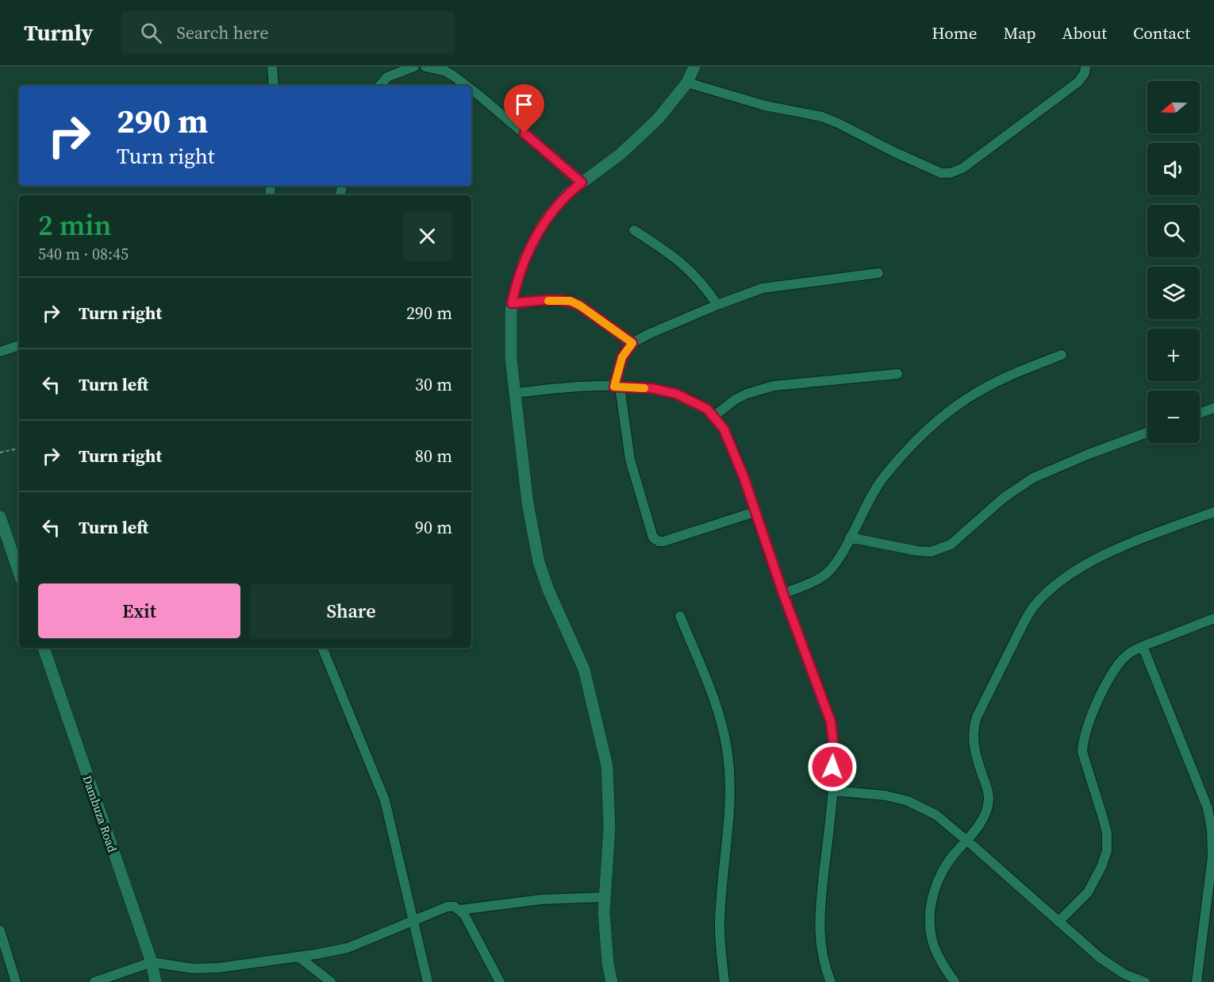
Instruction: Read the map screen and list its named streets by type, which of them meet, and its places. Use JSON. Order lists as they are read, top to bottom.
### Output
{
  "streets": {
    "street": ["Dambuza Road"]
  },
  "north": "left",
  "page": {
    "header": "Turnly",
    "search": "Search here",
    "nav": [
      "Home",
      "Map",
      "About",
      "Contact"
    ],
    "map_buttons": ["+", "−"],
    "turn": ["290 m", "Turn right"],
    "heading": ["2 min", "540 m · 08:45"],
    "list": [
      {
        "name": "Turn right",
        "value": "290 m"
      },
      {
        "name": "Turn left",
        "value": "30 m"
      },
      {
        "name": "Turn right",
        "value": "80 m"
      },
      {
        "name": "Turn left",
        "value": "90 m"
      }
    ],
    "buttons": ["Exit", "Share"]
  }
}
